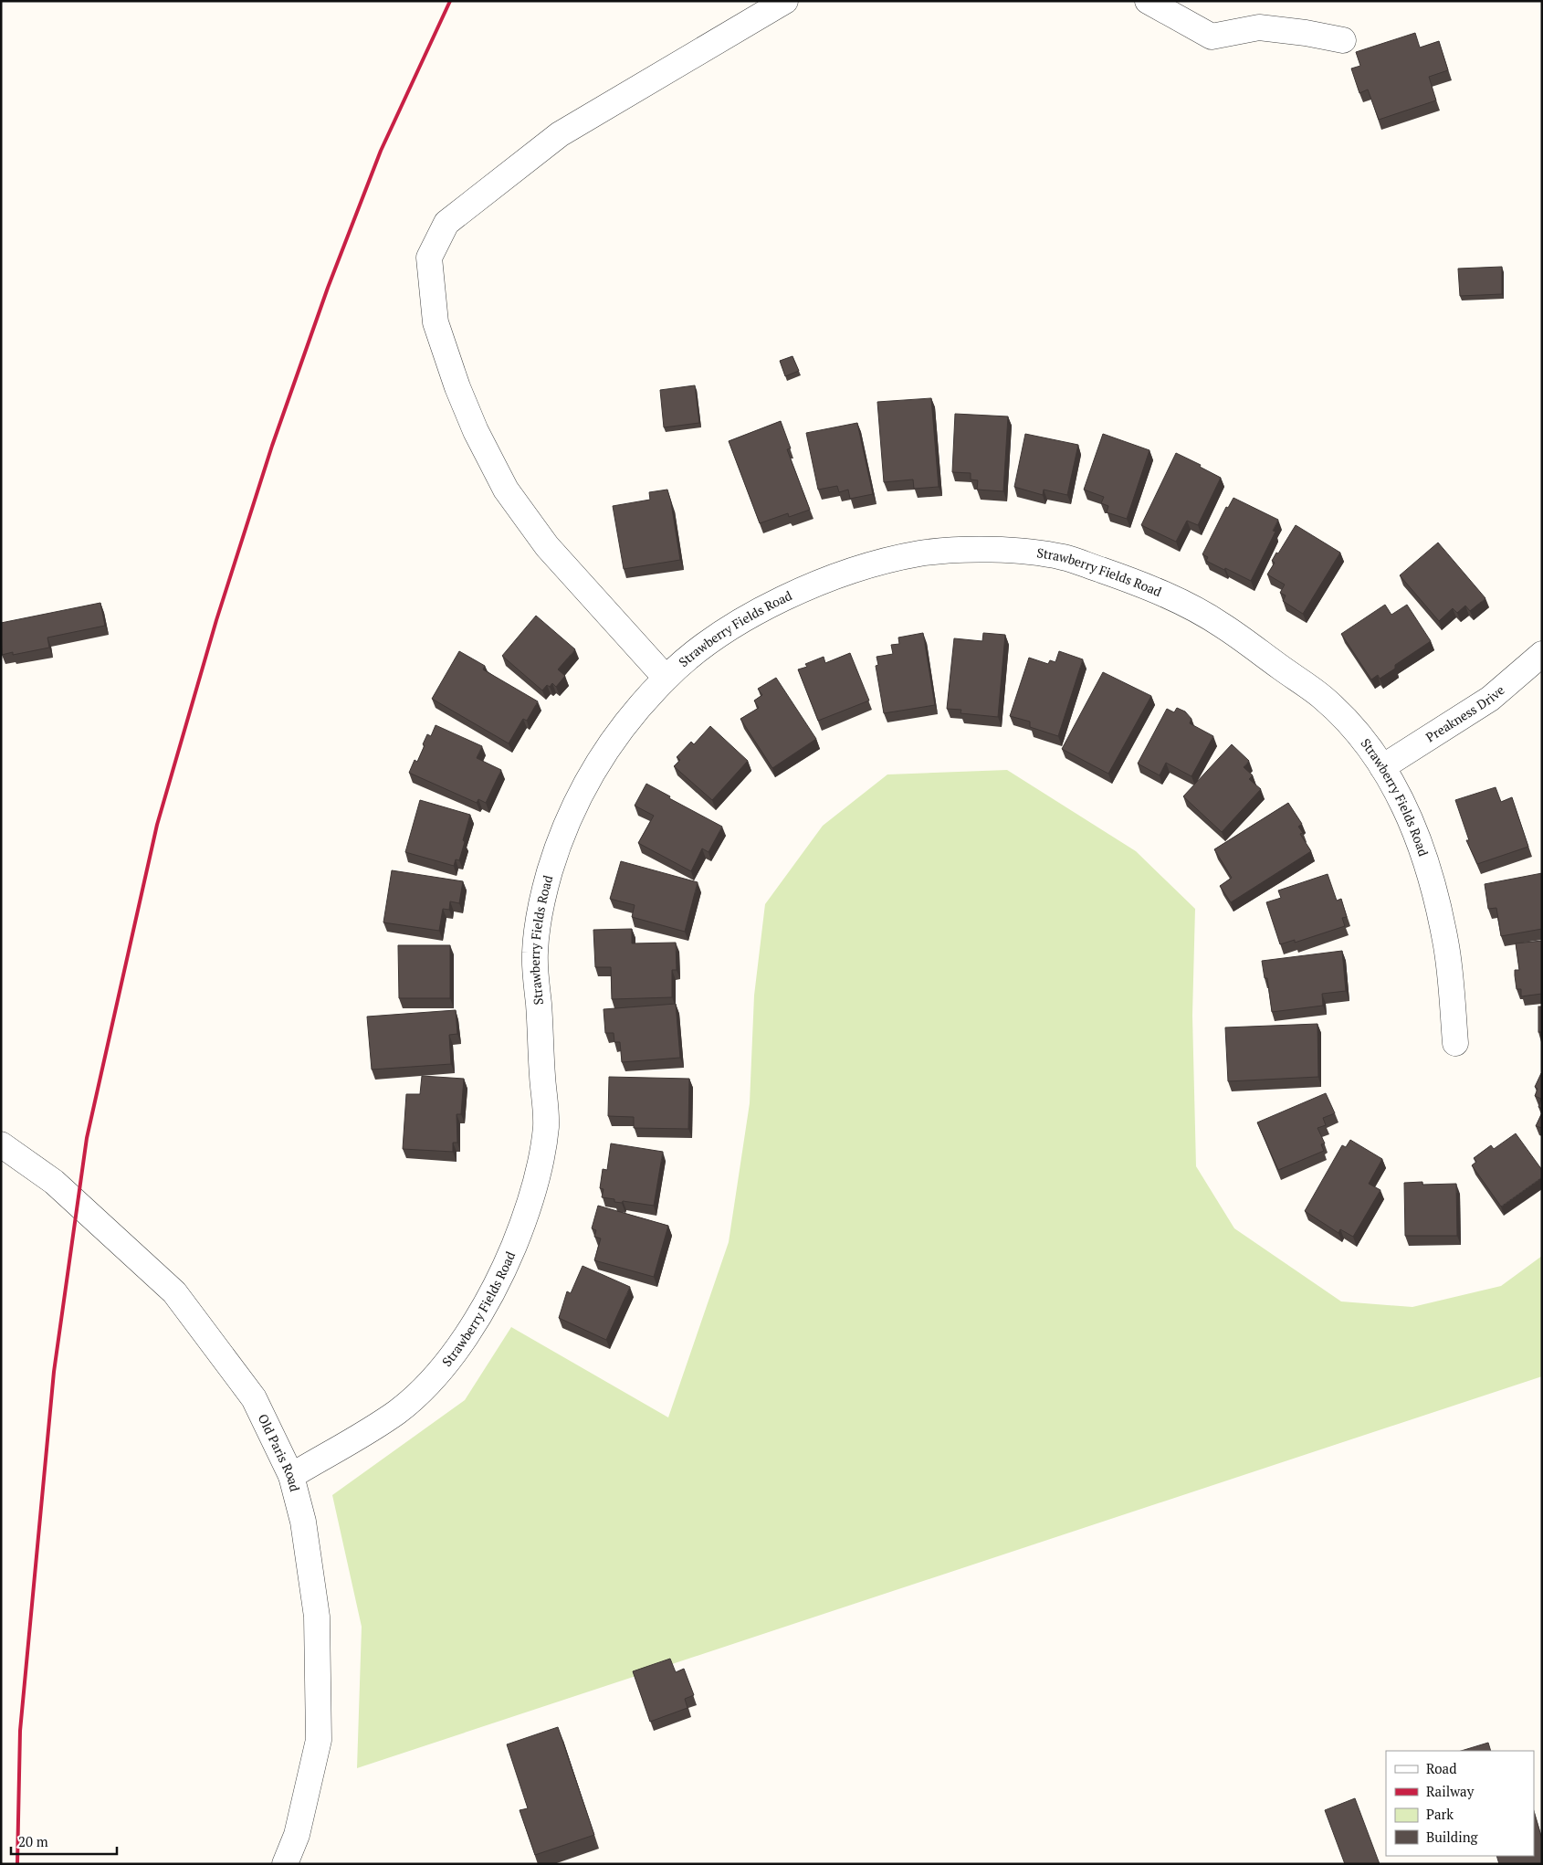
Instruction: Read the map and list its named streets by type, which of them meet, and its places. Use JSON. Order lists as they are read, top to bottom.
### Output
{
  "streets": {
    "street": ["Strawberry Fields Road", "Preakness Drive", "Old Paris Road"]
  },
  "crossings": [
    ["Strawberry Fields Road", "Preakness Drive"],
    ["Strawberry Fields Road", "Old Paris Road"]
  ],
  "legend": [
    "Road",
    "Railway",
    "Park",
    "Building"
  ],
  "scale_bar": "20 m"
}
